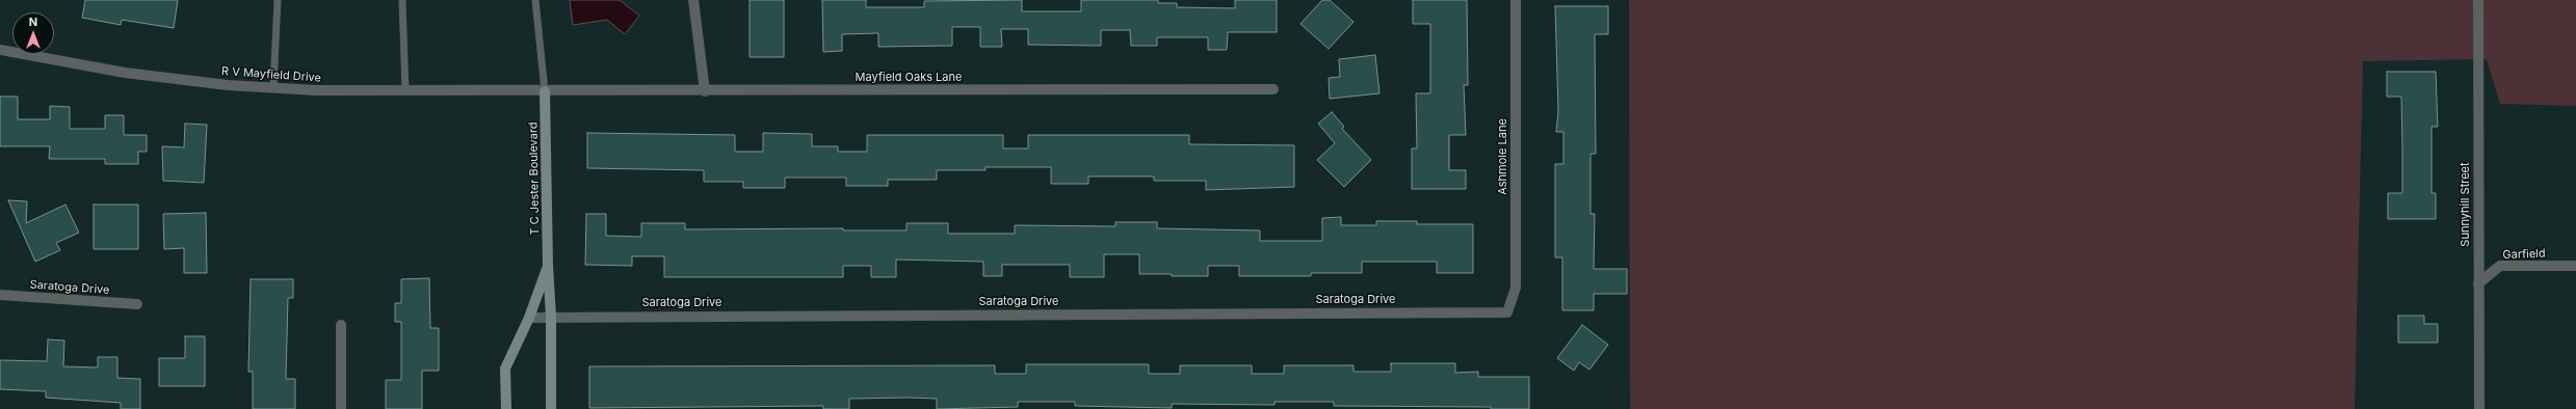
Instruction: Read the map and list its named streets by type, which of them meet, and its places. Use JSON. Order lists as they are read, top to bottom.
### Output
{
  "streets": {
    "street": [
      "R V Mayfield Drive",
      "Mayfield Oaks Lane",
      "Ashmole Lane",
      "T C Jester Boulevard",
      "Sunnyhill Street",
      "Garfield",
      "Saratoga Drive"
    ]
  },
  "crossings": [
    ["R V Mayfield Drive", "Mayfield Oaks Lane"],
    ["R V Mayfield Drive", "T C Jester Boulevard"],
    ["Mayfield Oaks Lane", "T C Jester Boulevard"],
    ["Ashmole Lane", "Saratoga Drive"],
    ["T C Jester Boulevard", "Saratoga Drive"],
    ["Sunnyhill Street", "Garfield"]
  ],
  "north": "top"
}
